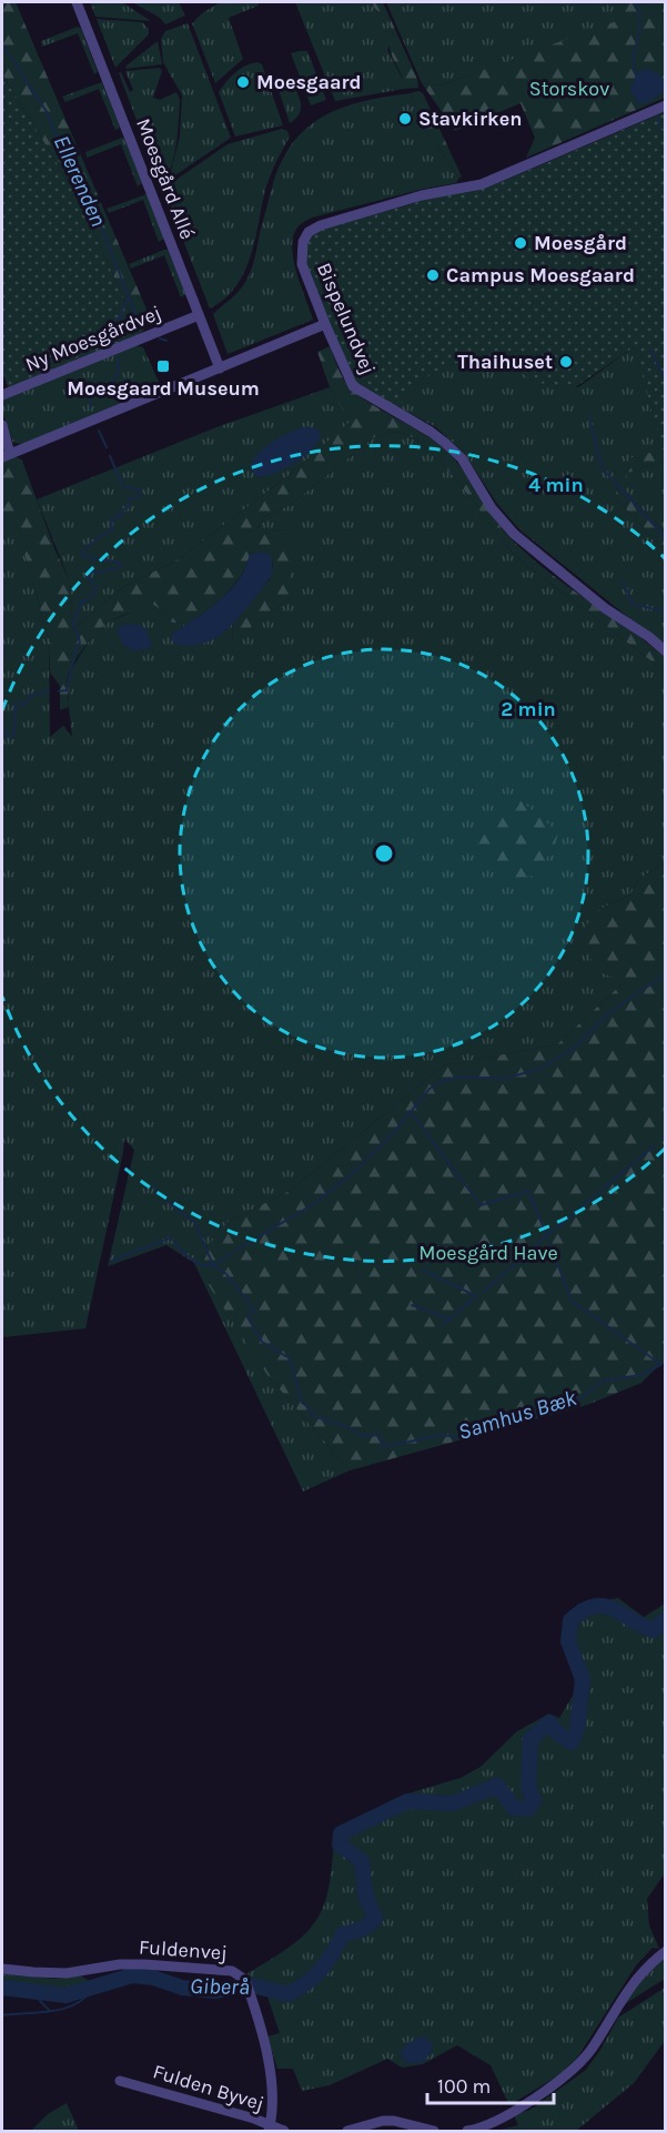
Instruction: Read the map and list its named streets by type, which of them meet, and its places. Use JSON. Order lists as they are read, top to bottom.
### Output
{
  "streets": {
    "street": [
      "Moesgård Allé",
      "Bispelundvej",
      "Ny Moesgårdvej",
      "Fuldenvej",
      "Fulden Byvej"
    ]
  },
  "crossings": [
    ["Moesgård Allé", "Ny Moesgårdvej"],
    ["Fuldenvej", "Fulden Byvej"]
  ],
  "water": ["Ellerenden", "Samhus Bæk", "Giberå"],
  "parks": ["Storskov", "Moesgård Have"],
  "places": {
    "other": [
      "Moesgaard",
      "Stavkirken",
      "Moesgård",
      "Campus Moesgaard",
      "Thaihuset"
    ],
    "transit": ["Moesgaard Museum"]
  },
  "scale_bar": "100 m",
  "rings": ["4 min", "2 min"]
}
